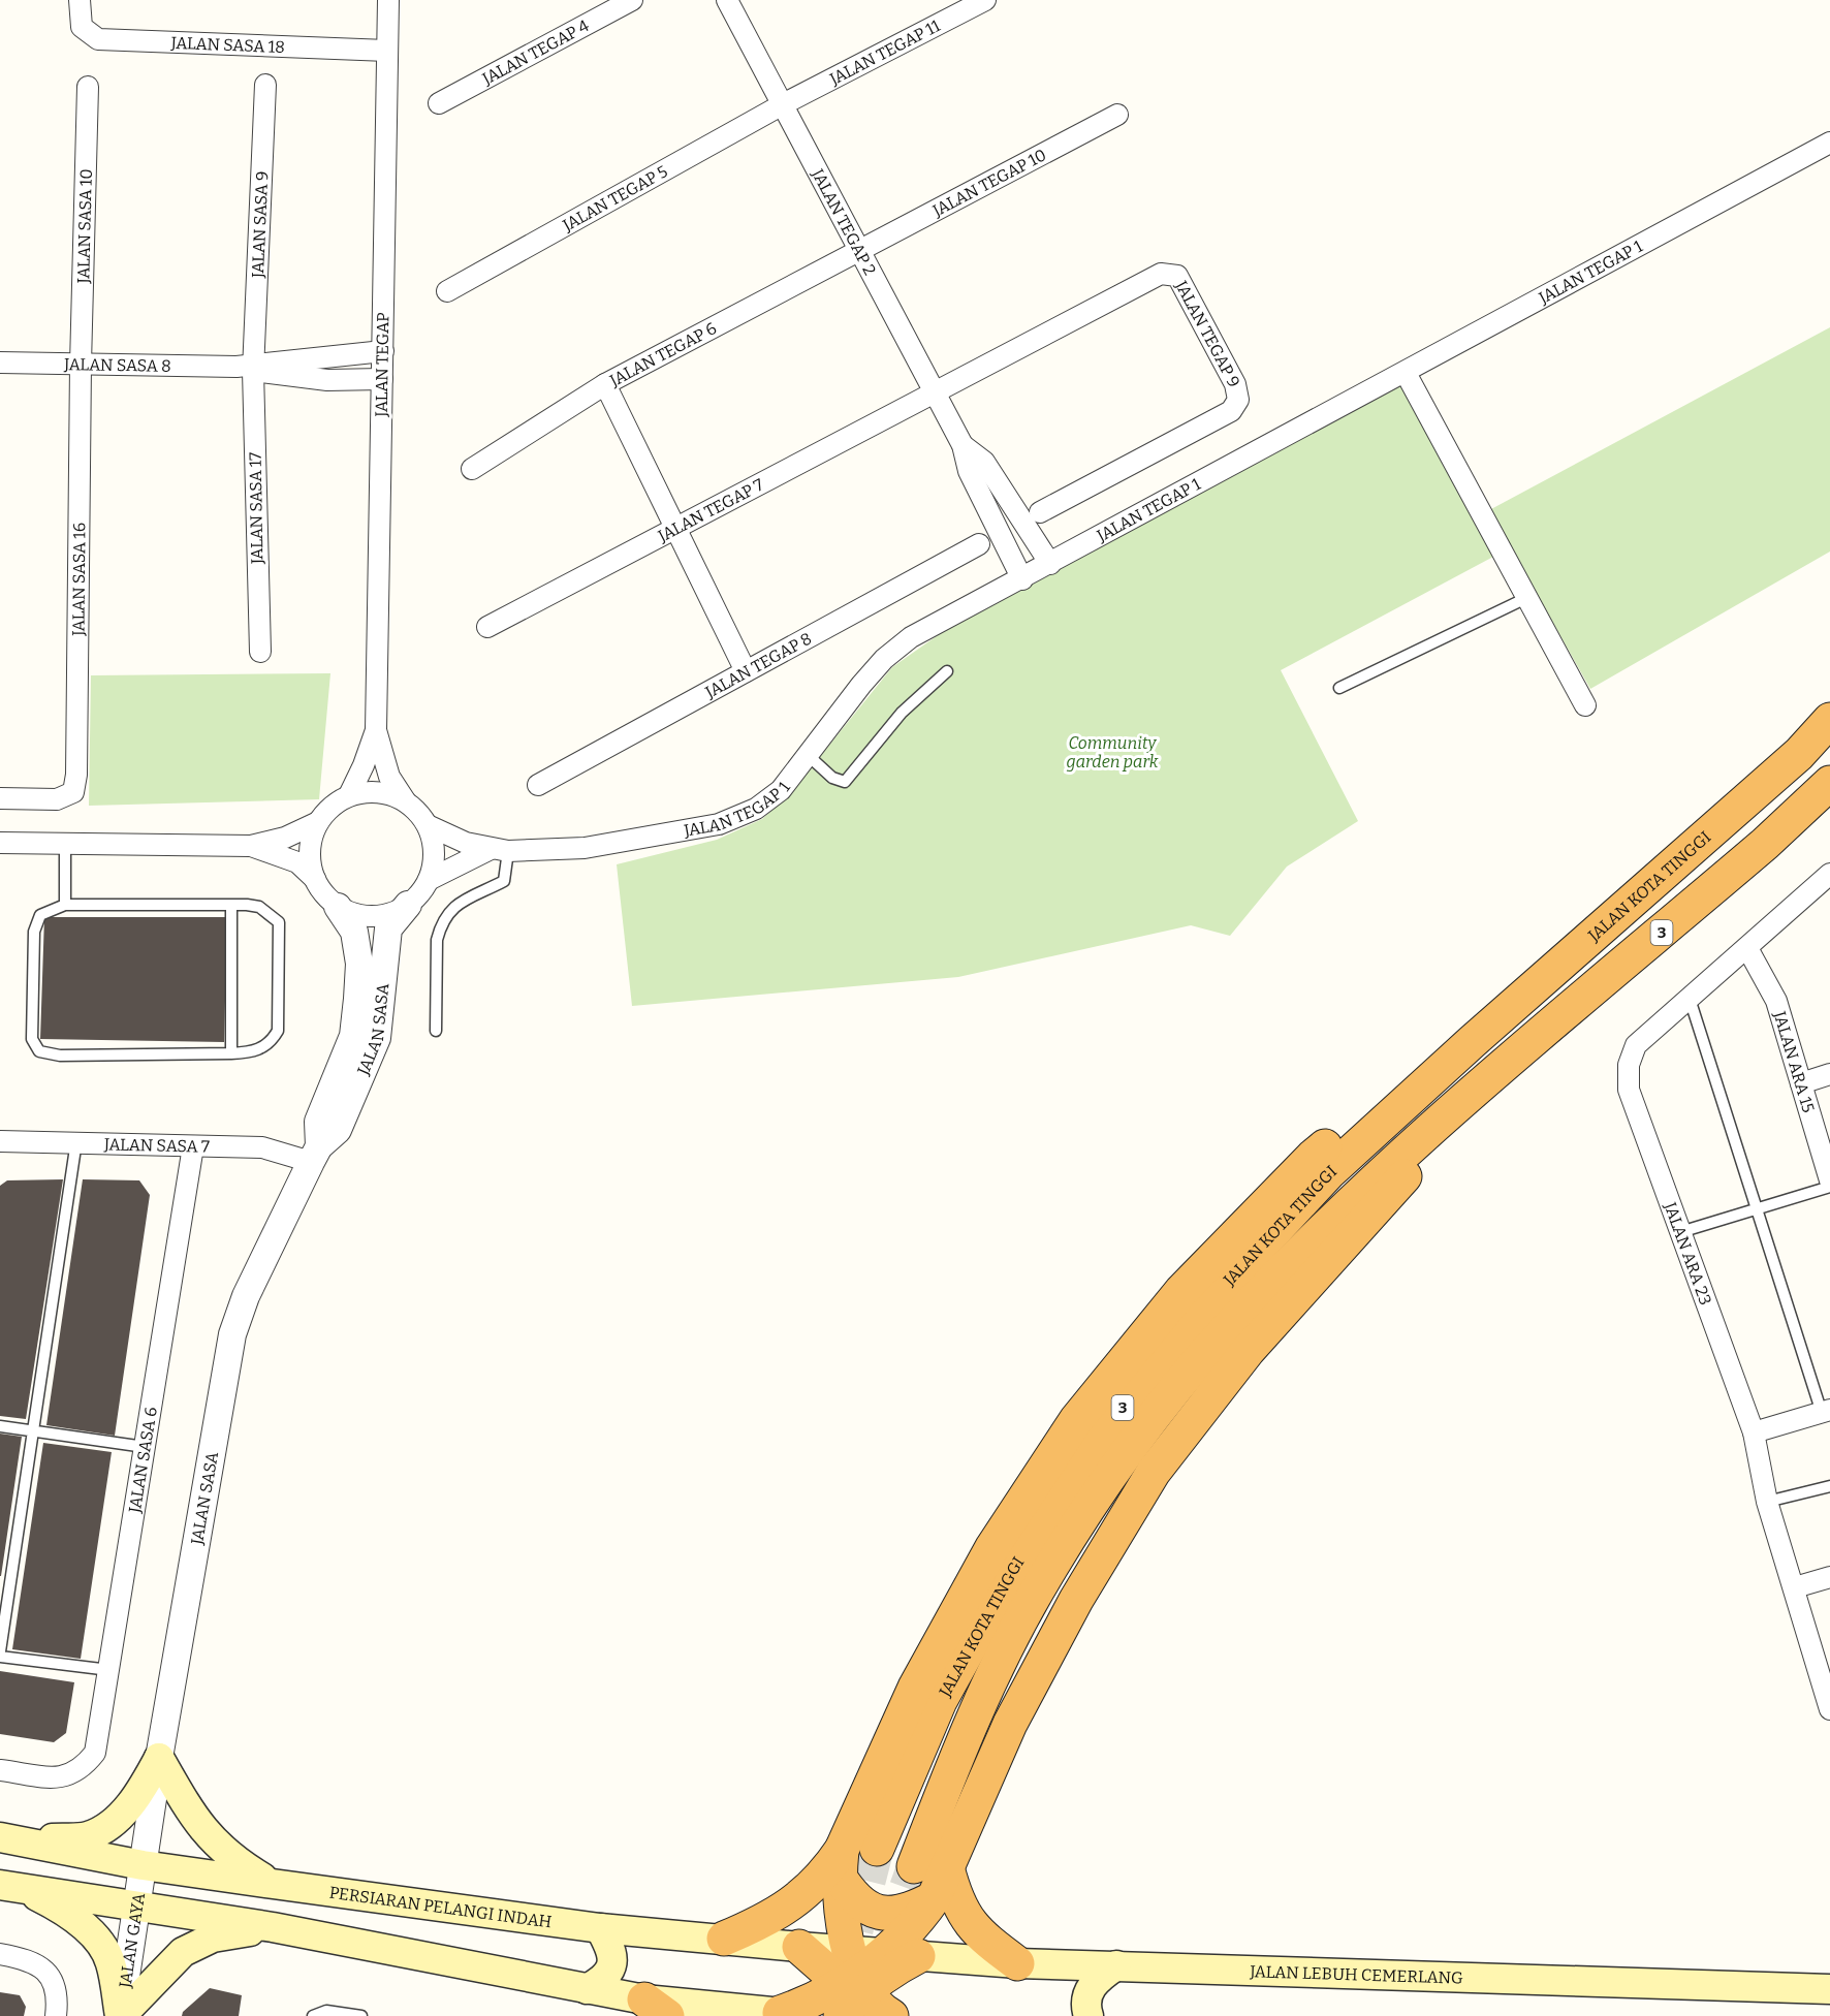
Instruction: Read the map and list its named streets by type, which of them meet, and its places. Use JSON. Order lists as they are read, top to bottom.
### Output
{
  "streets": {
    "highway": ["JALAN KOTA TINGGI", "3"],
    "main road": ["PERSIARAN PELANGI INDAH", "JALAN LEBUH CEMERLANG"],
    "street": [
      "JALAN SASA 18",
      "JALAN TEGAP 4",
      "JALAN TEGAP 11",
      "JALAN TEGAP 10",
      "JALAN TEGAP 5",
      "JALAN TEGAP 2",
      "JALAN SASA 10",
      "JALAN SASA 9",
      "JALAN TEGAP 1",
      "JALAN TEGAP 9",
      "JALAN TEGAP 6",
      "JALAN SASA 8",
      "JALAN TEGAP",
      "JALAN SASA 17",
      "JALAN TEGAP 7",
      "JALAN SASA 16",
      "JALAN TEGAP 8",
      "JALAN SASA",
      "JALAN ARA 15",
      "JALAN SASA 7",
      "JALAN ARA 23",
      "JALAN SASA 6",
      "JALAN GAYA"
    ]
  },
  "crossings": [
    ["JALAN SASA 18", "JALAN TEGAP"],
    ["JALAN TEGAP 11", "JALAN TEGAP 5"],
    ["JALAN TEGAP 11", "JALAN TEGAP 2"],
    ["JALAN TEGAP 10", "JALAN TEGAP 2"],
    ["JALAN TEGAP 10", "JALAN TEGAP 6"],
    ["JALAN TEGAP 5", "JALAN TEGAP 2"],
    ["JALAN TEGAP 2", "JALAN TEGAP 1"],
    ["JALAN TEGAP 2", "JALAN TEGAP 9"],
    ["JALAN TEGAP 2", "JALAN TEGAP 6"],
    ["JALAN TEGAP 2", "JALAN TEGAP 7"],
    ["JALAN SASA 10", "JALAN SASA 8"],
    ["JALAN SASA 10", "JALAN SASA 16"],
    ["JALAN SASA 9", "JALAN SASA 8"],
    ["JALAN SASA 9", "JALAN SASA 17"],
    ["JALAN TEGAP 1", "JALAN TEGAP"],
    ["JALAN TEGAP 1", "JALAN SASA"],
    ["JALAN TEGAP 9", "JALAN TEGAP 7"],
    ["JALAN SASA 8", "JALAN TEGAP"],
    ["JALAN SASA 8", "JALAN SASA 17"],
    ["JALAN SASA 8", "JALAN SASA 16"],
    ["JALAN TEGAP", "JALAN SASA"],
    ["JALAN SASA", "JALAN SASA 7"],
    ["JALAN SASA", "PERSIARAN PELANGI INDAH"],
    ["JALAN SASA", "JALAN GAYA"],
    ["JALAN ARA 15", "JALAN ARA 23"],
    ["JALAN SASA 7", "JALAN SASA 6"],
    ["PERSIARAN PELANGI INDAH", "JALAN GAYA"]
  ],
  "parks": ["Community garden park"]
}
